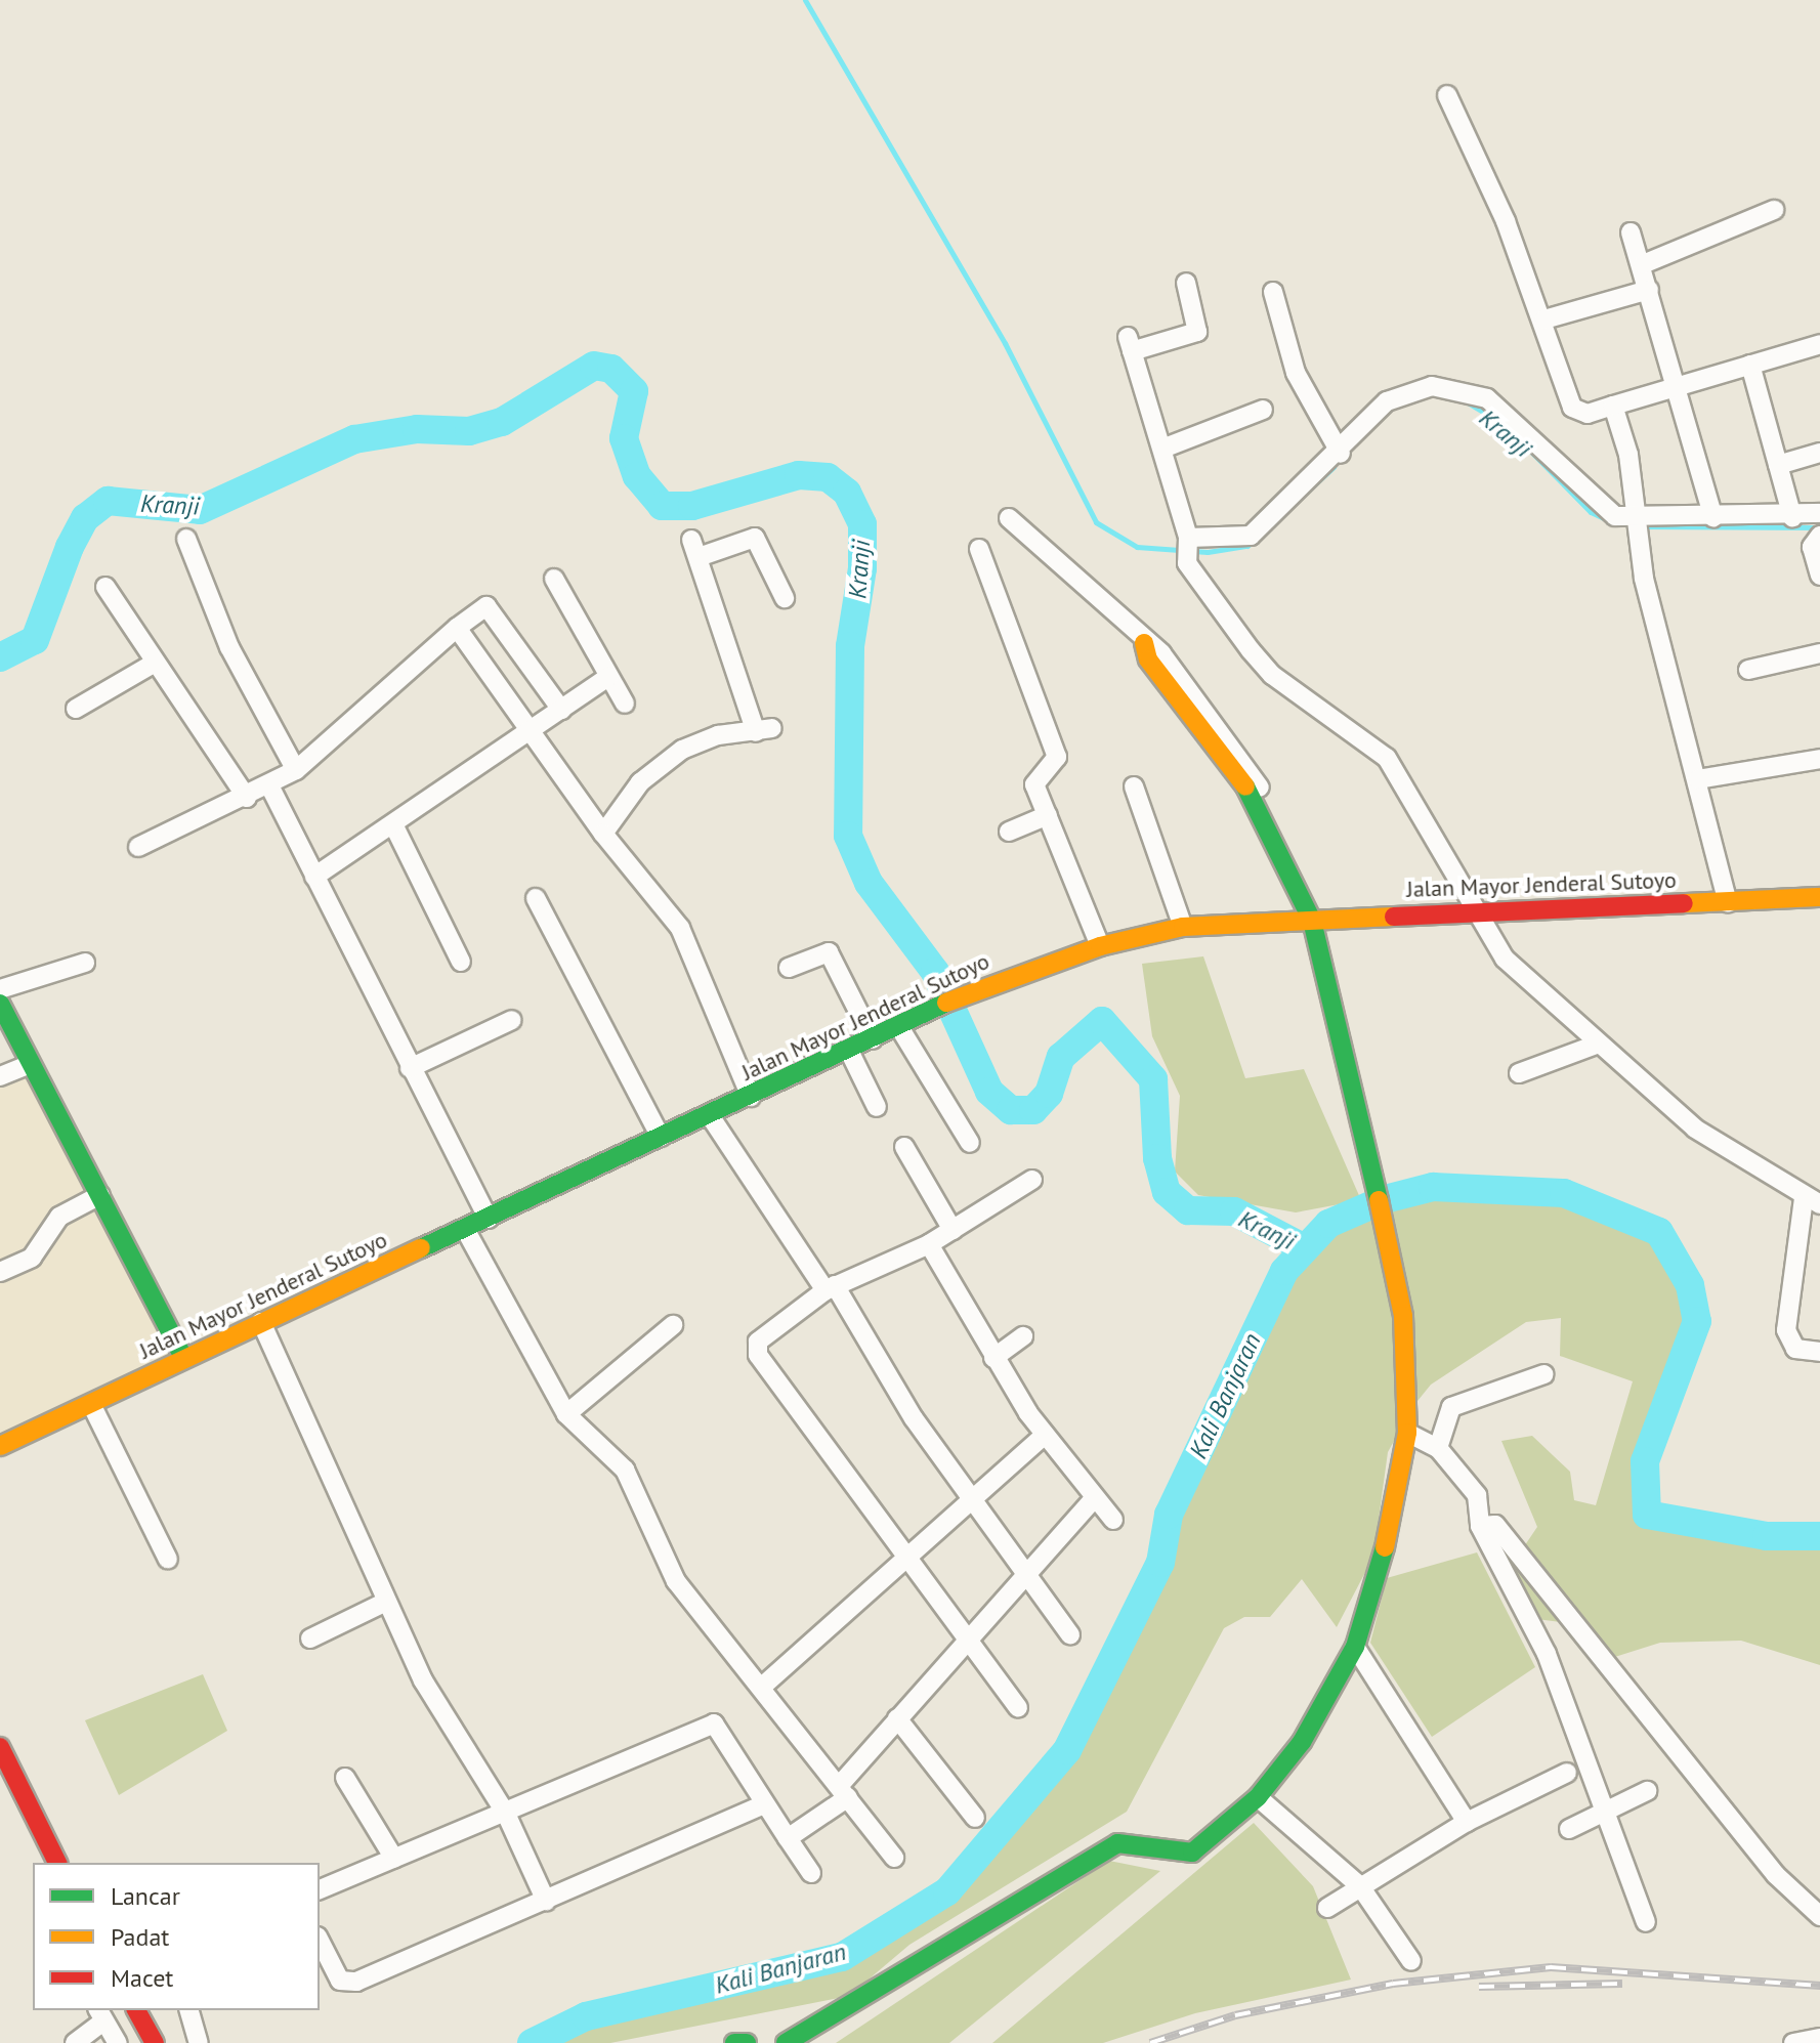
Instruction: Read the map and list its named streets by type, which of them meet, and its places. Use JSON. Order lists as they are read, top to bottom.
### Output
{
  "streets": {
    "main road": ["Jalan Mayor Jenderal Sutoyo"]
  },
  "water": ["Kranji", "Kali Banjaran"],
  "legend": ["Lancar", "Padat", "Macet"]
}
